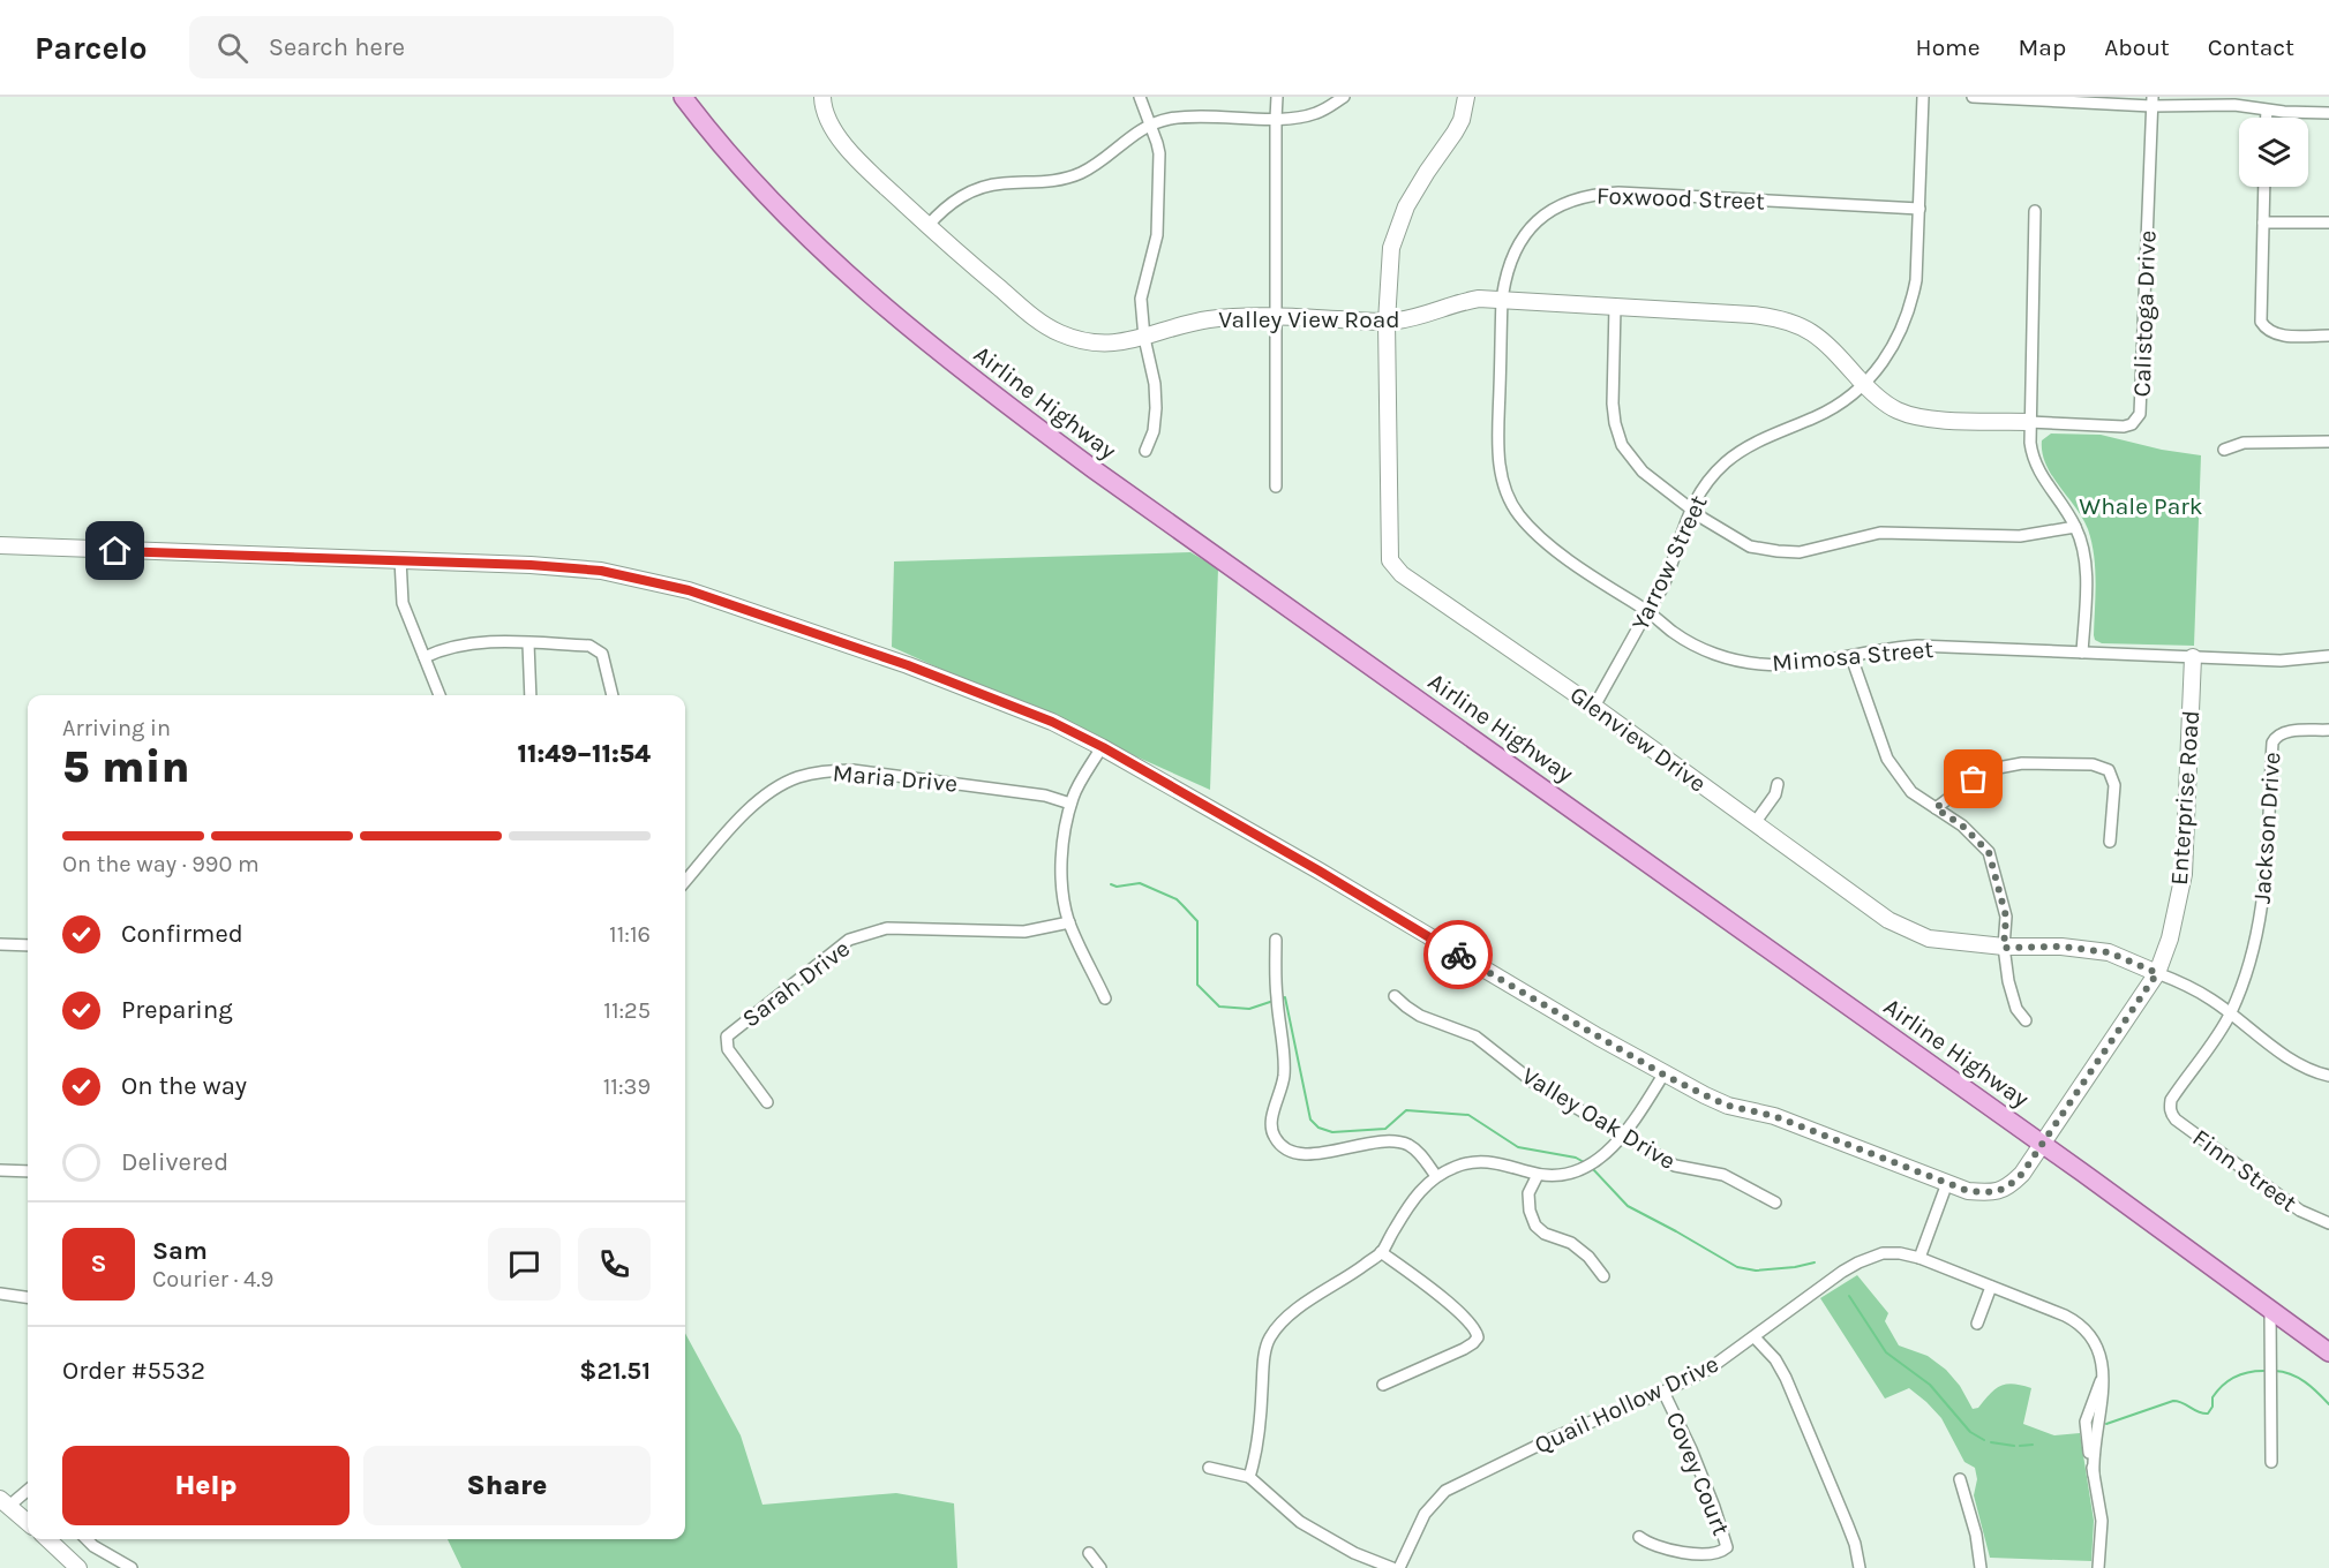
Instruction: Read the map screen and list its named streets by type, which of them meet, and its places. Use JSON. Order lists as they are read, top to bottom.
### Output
{
  "streets": {
    "main road": ["Airline Highway"],
    "street": [
      "Foxwood Street",
      "Calistoga Drive",
      "Valley View Road",
      "Yarrow Street",
      "Mimosa Street",
      "Glenview Drive",
      "Maria Drive",
      "Enterprise Road",
      "Jackson Drive",
      "Sarah Drive",
      "Valley Oak Drive",
      "Finn Street",
      "Quail Hollow Drive",
      "Covey Court"
    ]
  },
  "crossings": [
    ["Foxwood Street", "Valley View Road"],
    ["Foxwood Street", "Yarrow Street"],
    ["Foxwood Street", "Mimosa Street"],
    ["Calistoga Drive", "Valley View Road"],
    ["Valley View Road", "Yarrow Street"],
    ["Valley View Road", "Mimosa Street"],
    ["Valley View Road", "Glenview Drive"],
    ["Airline Highway", "Enterprise Road"],
    ["Yarrow Street", "Mimosa Street"],
    ["Yarrow Street", "Glenview Drive"],
    ["Mimosa Street", "Enterprise Road"],
    ["Glenview Drive", "Enterprise Road"],
    ["Glenview Drive", "Jackson Drive"],
    ["Jackson Drive", "Finn Street"],
    ["Quail Hollow Drive", "Covey Court"]
  ],
  "parks": ["Whale Park"],
  "page": {
    "header": "Parcelo",
    "search": "Search here",
    "nav": [
      "Home",
      "Map",
      "About",
      "Contact"
    ],
    "heading": ["5 min", "Arriving in", "11:49–11:54"],
    "panel": [
      "Sam",
      "Courier · 4.9",
      "Order #5532",
      "$21.51"
    ],
    "bar": "On the way · 990 m",
    "list": [
      ["Confirmed", "11:16"],
      ["Preparing", "11:25"],
      ["On the way", "11:39"],
      "Delivered"
    ],
    "round": "S",
    "buttons": ["Help", "Share"]
  }
}
